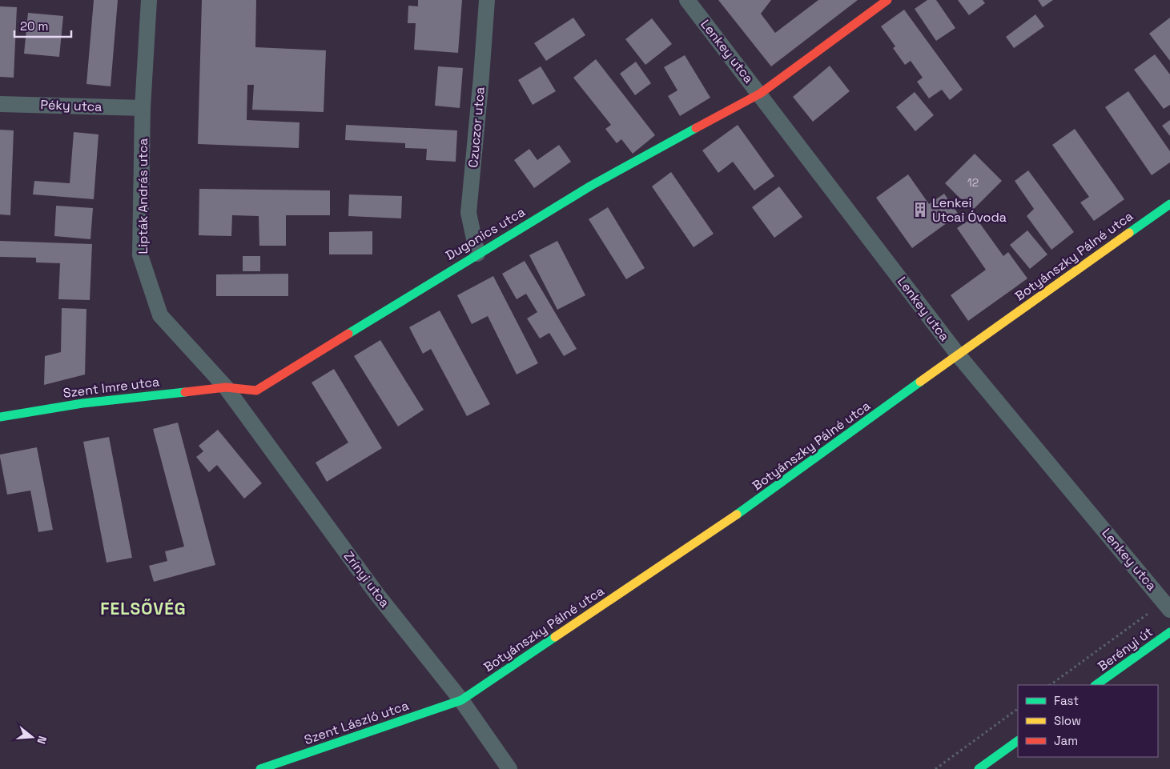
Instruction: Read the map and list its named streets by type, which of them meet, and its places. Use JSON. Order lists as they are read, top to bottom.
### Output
{
  "streets": {
    "street": [
      "Lenkey utca",
      "Péky utca",
      "Czuczor utca",
      "Lipták András utca",
      "Dugonics utca",
      "Botyánszky Pálné utca",
      "Szent Imre utca",
      "Zrínyi utca",
      "Berényi út",
      "Szent László utca"
    ]
  },
  "crossings": [
    ["Lenkey utca", "Dugonics utca"],
    ["Lenkey utca", "Botyánszky Pálné utca"],
    ["Péky utca", "Lipták András utca"],
    ["Czuczor utca", "Dugonics utca"],
    ["Lipták András utca", "Dugonics utca"],
    ["Lipták András utca", "Szent Imre utca"],
    ["Lipták András utca", "Zrínyi utca"],
    ["Dugonics utca", "Szent Imre utca"],
    ["Dugonics utca", "Zrínyi utca"],
    ["Botyánszky Pálné utca", "Zrínyi utca"],
    ["Botyánszky Pálné utca", "Szent László utca"],
    ["Szent Imre utca", "Zrínyi utca"],
    ["Zrínyi utca", "Szent László utca"]
  ],
  "districts": ["FELSŐVÉG"],
  "places": {
    "building": ["Lenkei Utcai Óvoda"]
  },
  "house_numbers": ["12"],
  "legend": ["Fast", "Slow", "Jam"],
  "scale_bar": "20 m",
  "north": "right"
}
